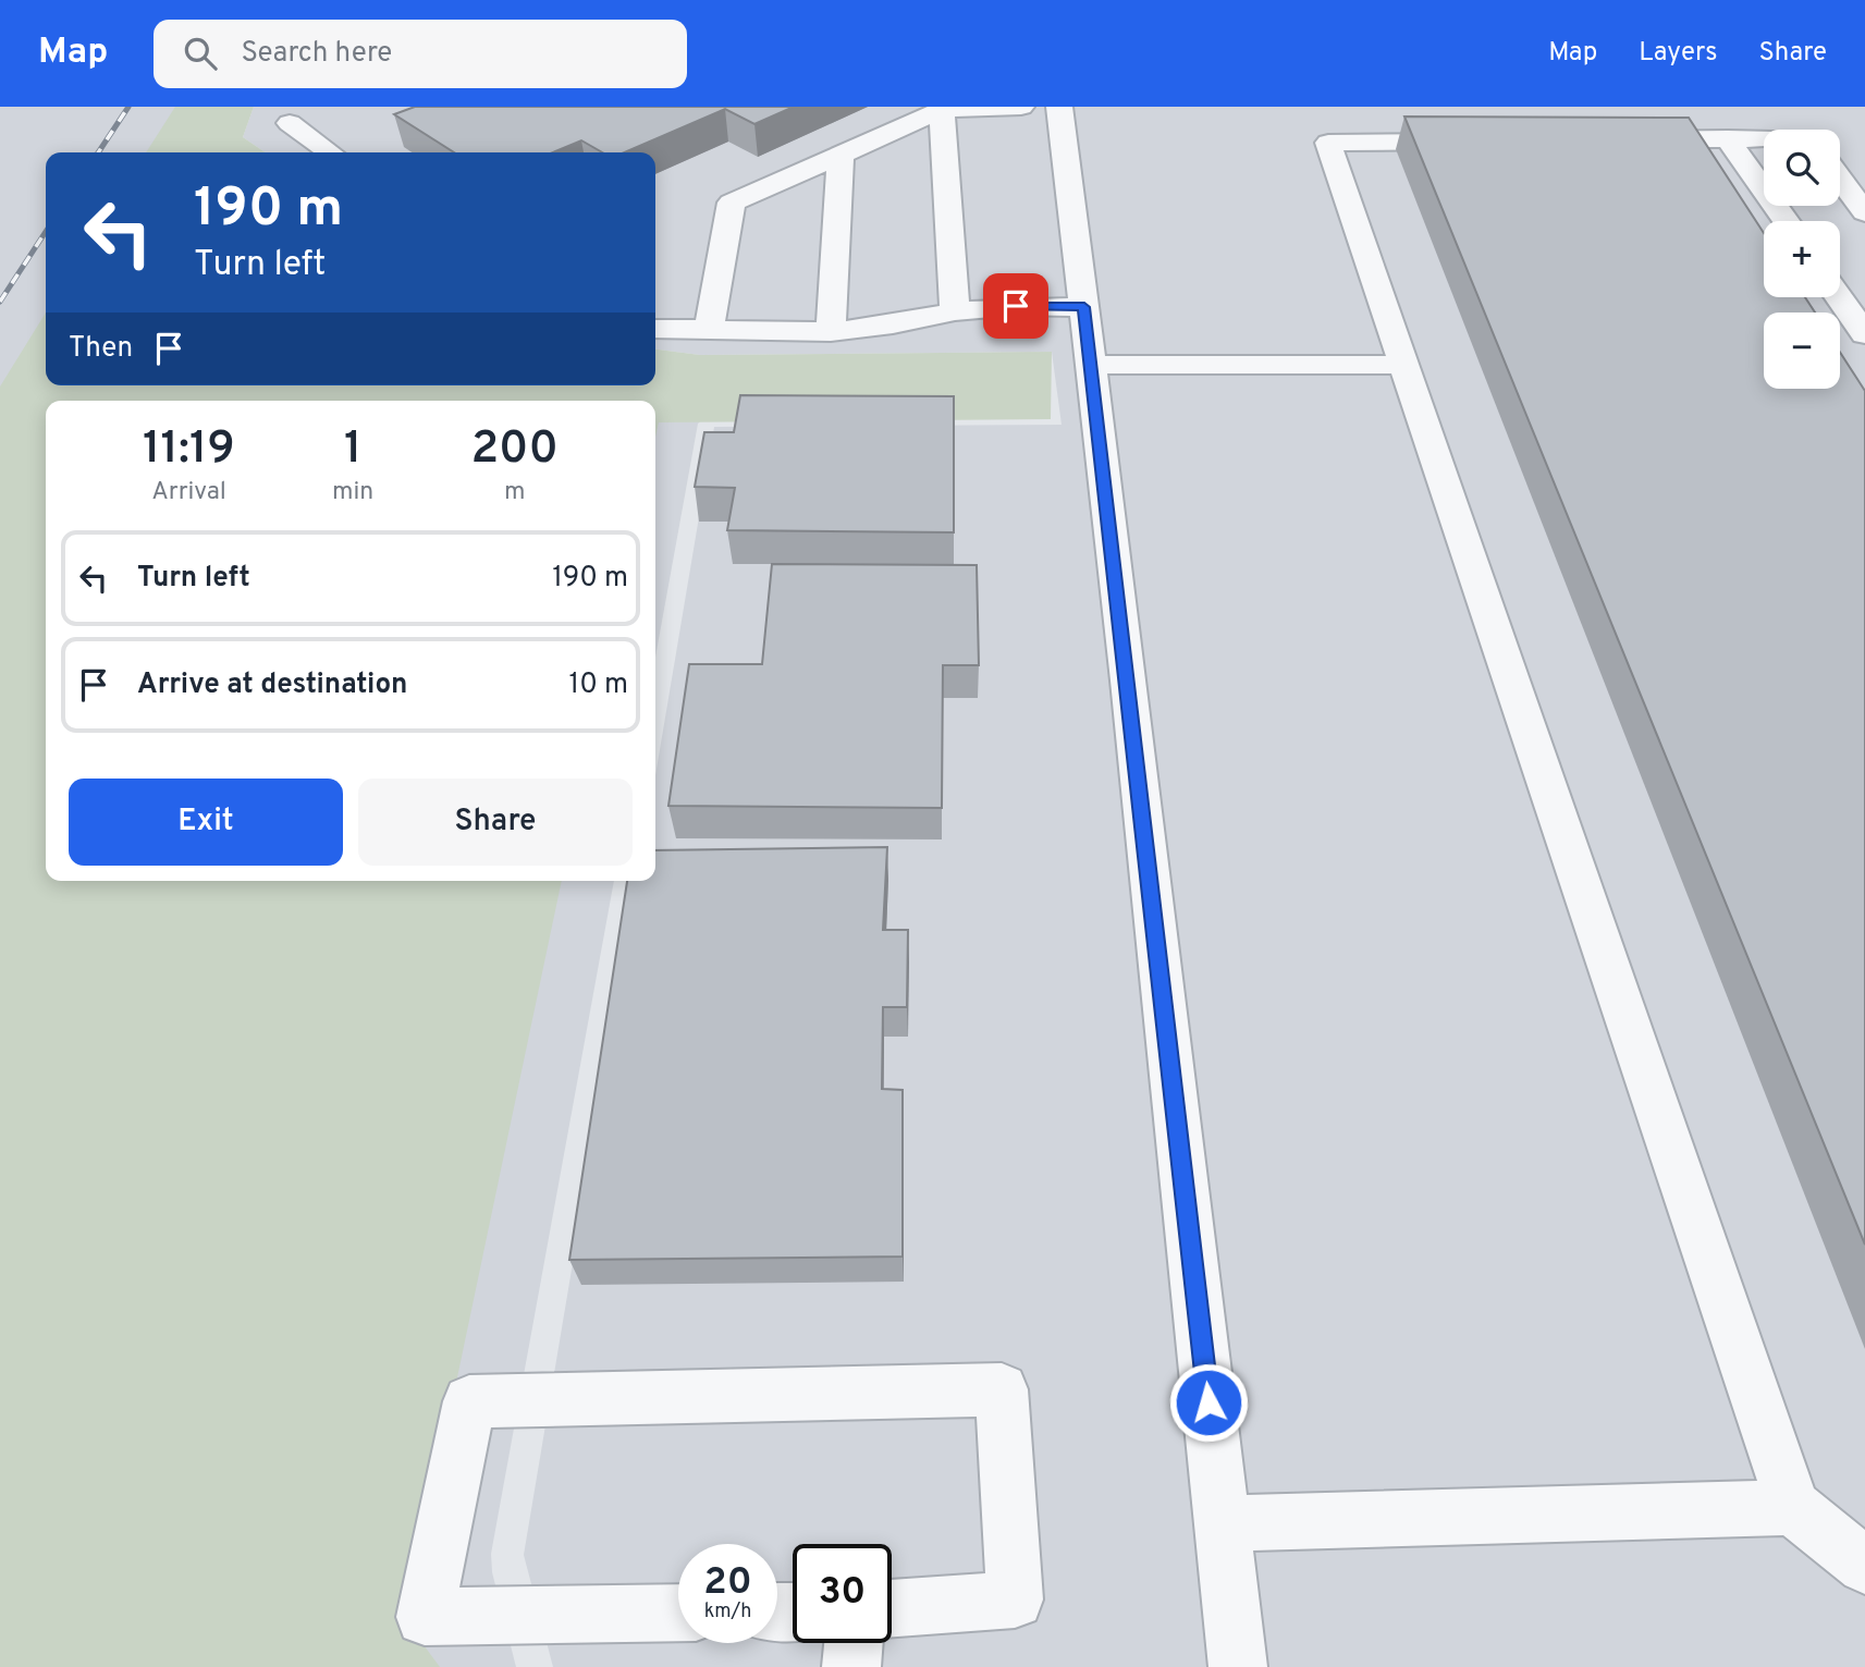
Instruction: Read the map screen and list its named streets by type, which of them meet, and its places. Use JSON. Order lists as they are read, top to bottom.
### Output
{
  "page": {
    "header": "Map",
    "search": "Search here",
    "nav": ["Map", "Layers", "Share"],
    "map_buttons": ["+", "−"],
    "turn": ["190 m", "Turn left"],
    "then": "Then",
    "eta": [
      "11:19",
      "Arrival",
      "1",
      "min",
      "200",
      "m"
    ],
    "list": [
      {
        "name": "Turn left",
        "value": "190 m"
      },
      {
        "name": "Arrive at destination",
        "value": "10 m"
      }
    ],
    "buttons": ["Exit", "Share"],
    "speed": "20 km/h",
    "limit": "30"
  }
}
